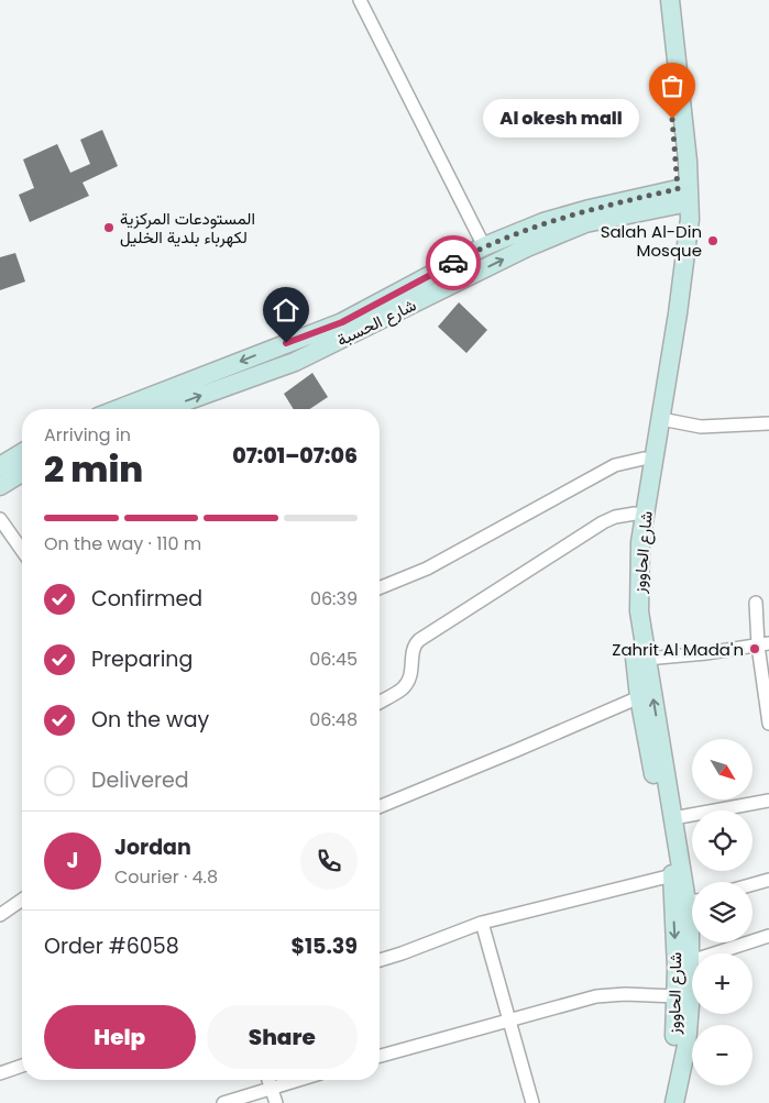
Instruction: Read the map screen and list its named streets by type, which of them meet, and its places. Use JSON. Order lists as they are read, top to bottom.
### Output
{
  "streets": {
    "main road": ["شارع الحسبة", "شارع الحاووز"]
  },
  "crossings": [
    ["شارع الحسبة", "شارع الحاووز"]
  ],
  "places": [
    "Al okesh mall",
    "المستودعات المركزية لكهرباء بلدية الخليل",
    "Salah Al-Din Mosque",
    "Zahrit Al Mada'n"
  ],
  "north": "bottom right",
  "page": {
    "bubble": "Al okesh mall",
    "heading": ["2 min", "Arriving in", "07:01–07:06"],
    "panel": [
      "Jordan",
      "Courier · 4.8",
      "Order #6058",
      "$15.39"
    ],
    "bar": "On the way · 110 m",
    "list": [
      ["Confirmed", "06:39"],
      ["Preparing", "06:45"],
      ["On the way", "06:48"],
      "Delivered"
    ],
    "map_buttons": ["+", "−"],
    "round": "J",
    "buttons": ["Help", "Share"]
  }
}
